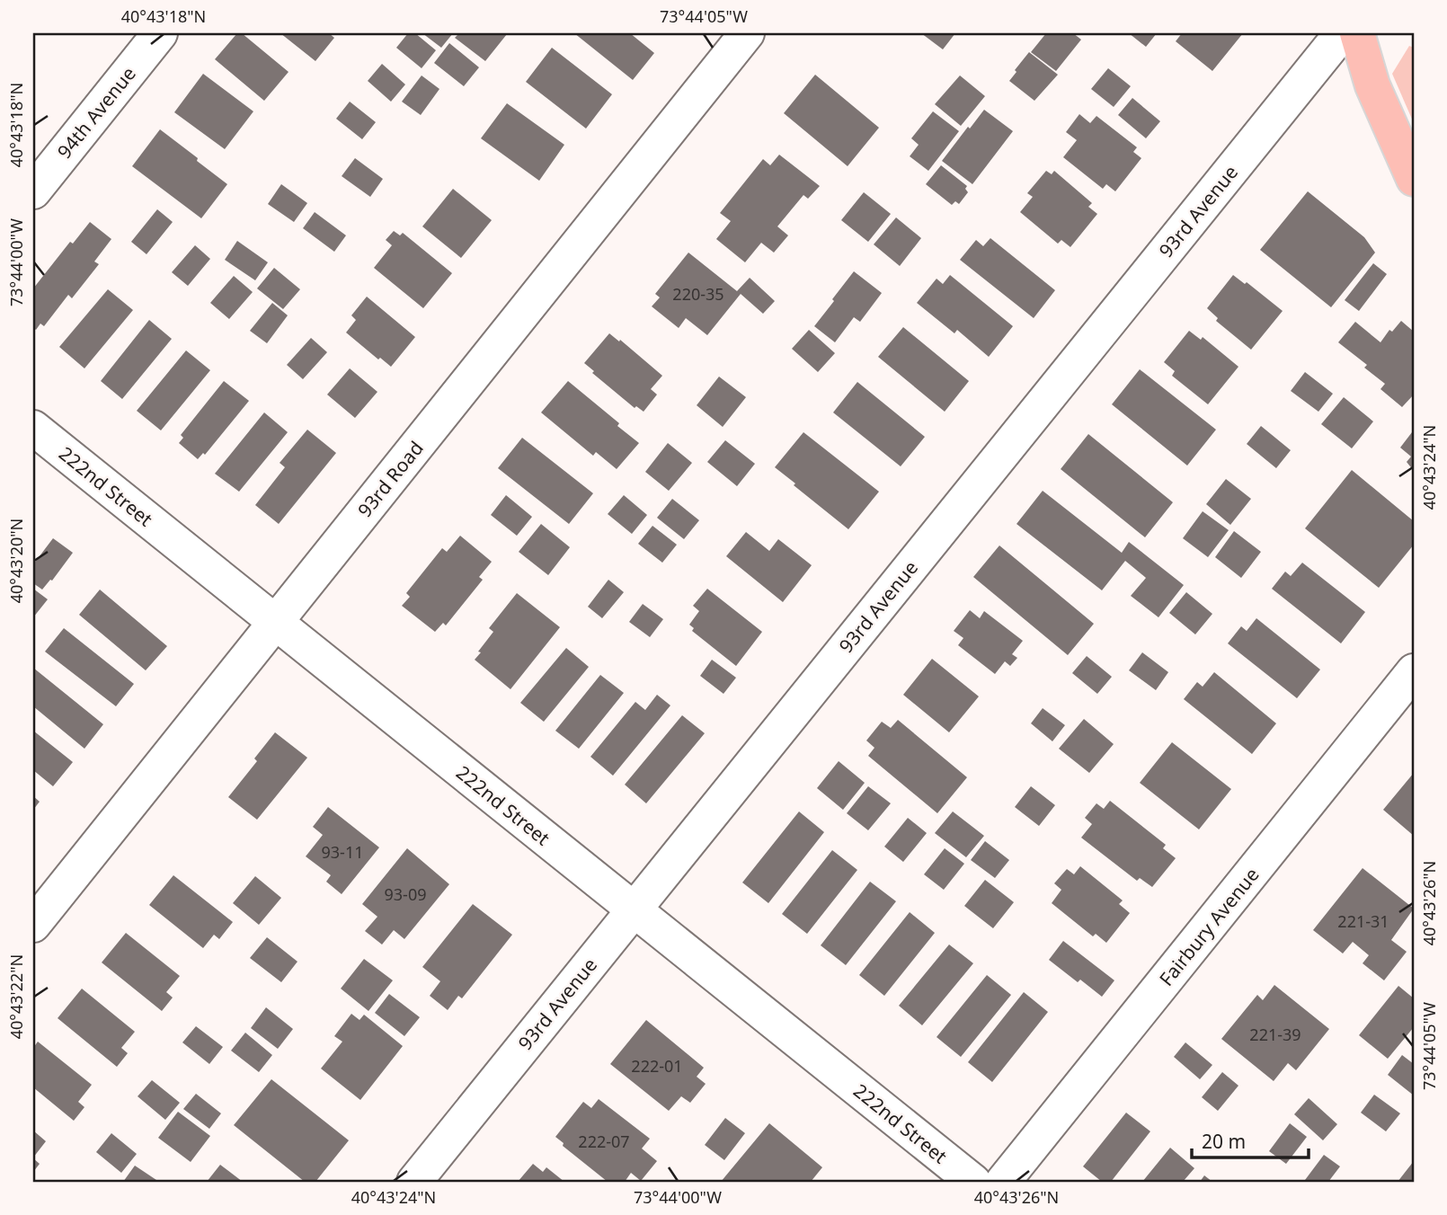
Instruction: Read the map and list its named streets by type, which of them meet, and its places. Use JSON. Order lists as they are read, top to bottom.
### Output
{
  "streets": {
    "street": [
      "94th Avenue",
      "93rd Avenue",
      "93rd Road",
      "222nd Street",
      "Fairbury Avenue"
    ]
  },
  "crossings": [
    ["93rd Avenue", "222nd Street"],
    ["93rd Road", "222nd Street"]
  ],
  "house_numbers": [
    "220-35",
    "93-11",
    "93-09",
    "221-31",
    "221-39",
    "222-01",
    "222-07"
  ],
  "scale_bar": "20 m",
  "coordinates": [
    "40°43'18\"N",
    "73°44'05\"W",
    "73°44'00\"W",
    "40°43'24\"N",
    "40°43'20\"N",
    "40°43'26\"N",
    "40°43'22\"N"
  ]
}
